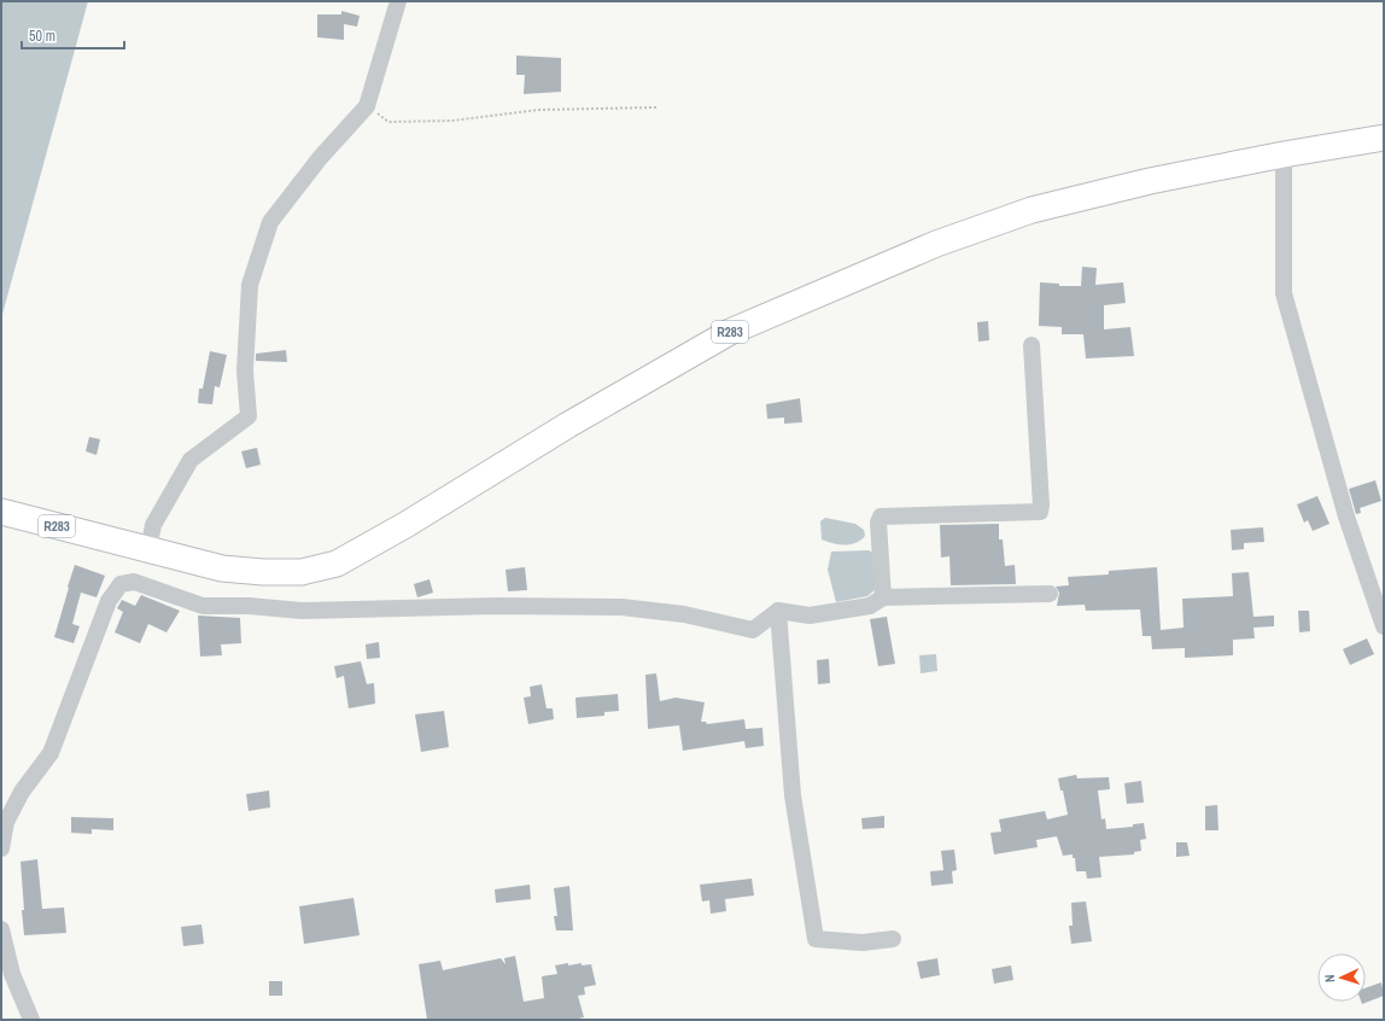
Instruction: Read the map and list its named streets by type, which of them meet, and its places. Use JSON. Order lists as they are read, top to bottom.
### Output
{
  "streets": {
    "main road": ["R283"]
  },
  "scale_bar": "50 m",
  "north": "left"
}
